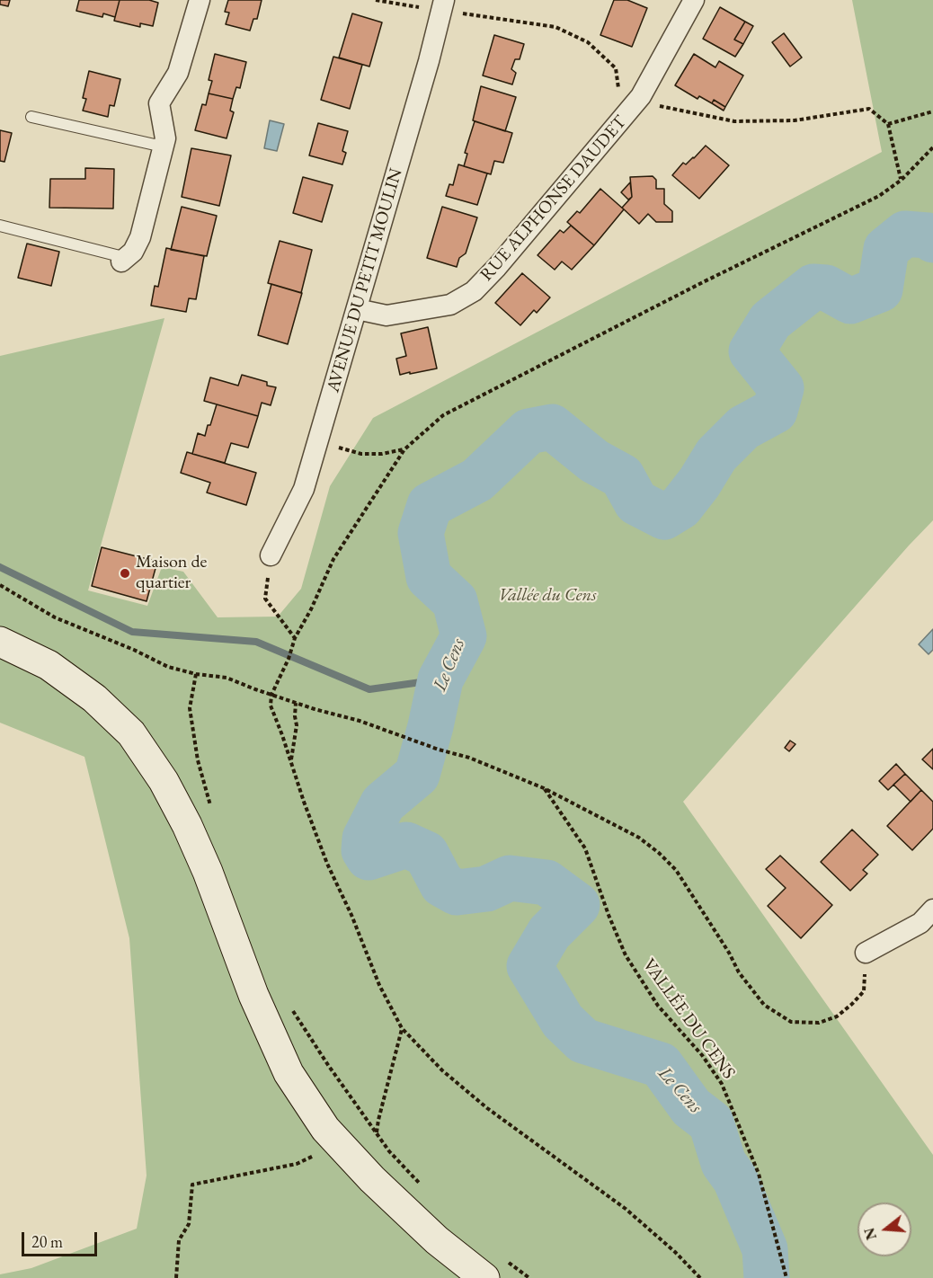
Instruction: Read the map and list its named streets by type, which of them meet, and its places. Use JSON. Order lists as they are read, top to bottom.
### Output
{
  "streets": {
    "street": ["RUE ALPHONSE DAUDET", "AVENUE DU PETIT MOULIN"],
    "path": ["VALLÉE DU CENS"]
  },
  "crossings": [
    ["RUE ALPHONSE DAUDET", "AVENUE DU PETIT MOULIN"]
  ],
  "water": ["Le Cens"],
  "parks": ["Vallée du Cens"],
  "places": ["Maison de quartier"],
  "scale_bar": "20 m",
  "north": "left"
}
